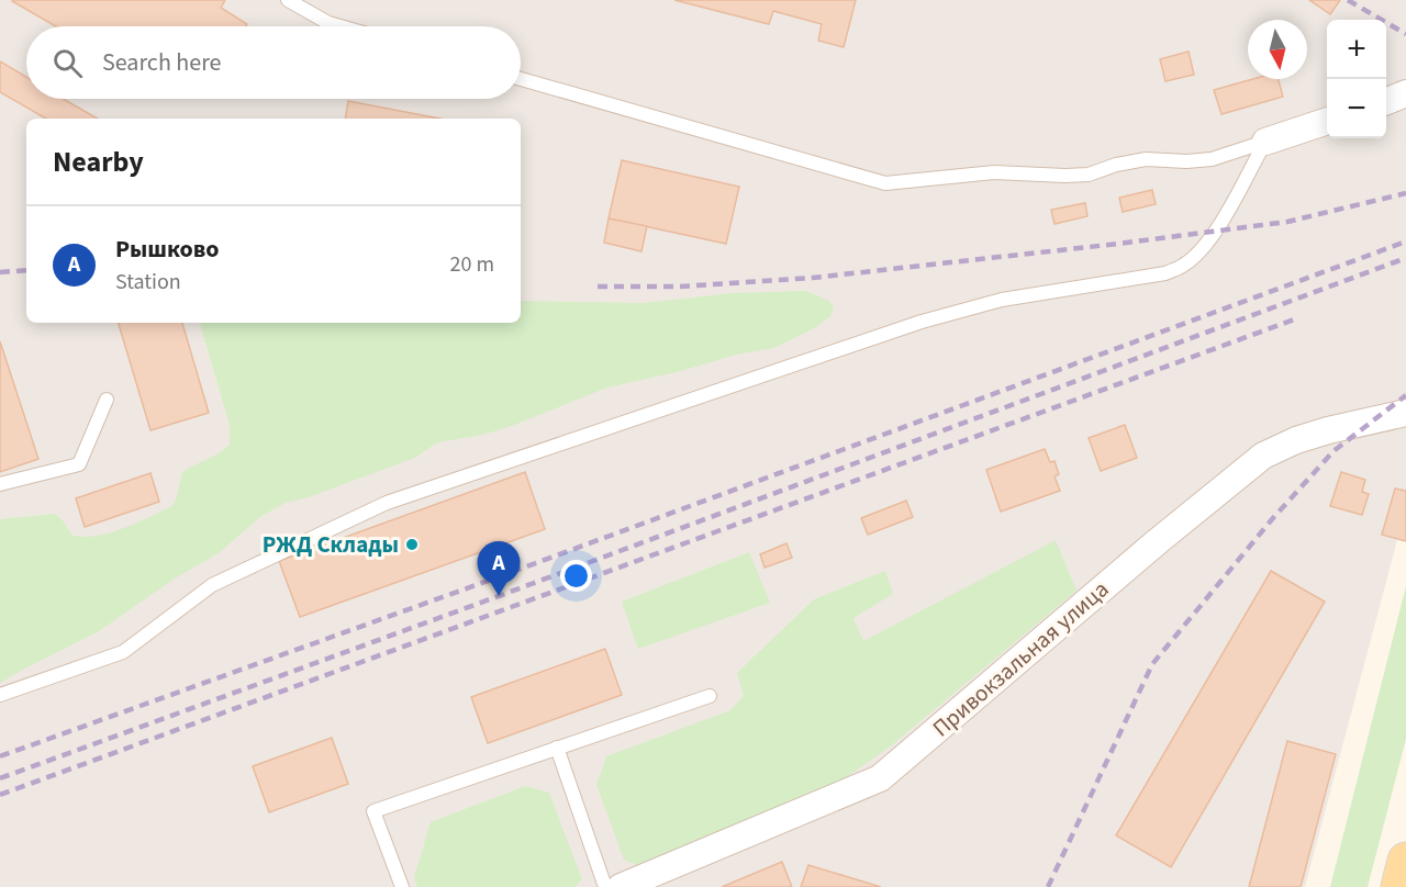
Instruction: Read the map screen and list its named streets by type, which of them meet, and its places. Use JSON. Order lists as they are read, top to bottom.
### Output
{
  "streets": {
    "street": ["Привокзальная улица"]
  },
  "places": ["РЖД Склады"],
  "north": "bottom",
  "page": {
    "map_buttons": ["+", "−"],
    "search": "Search here",
    "heading": "Nearby",
    "list": [
      {
        "mark": "A",
        "name": "Рышково",
        "note": "Station",
        "value": "20 m"
      }
    ],
    "pins": "A"
  }
}
